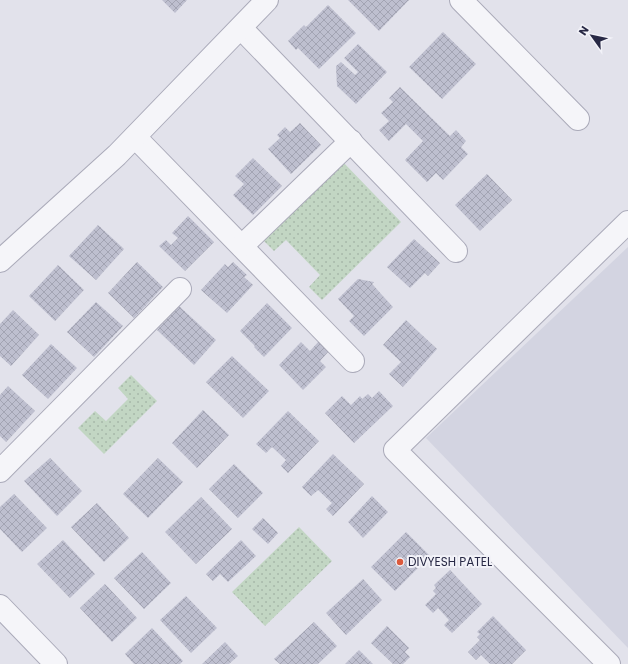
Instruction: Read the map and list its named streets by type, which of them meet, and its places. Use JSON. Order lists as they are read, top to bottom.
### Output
{
  "places": ["DIVYESH PATEL"],
  "north": "top left"
}
